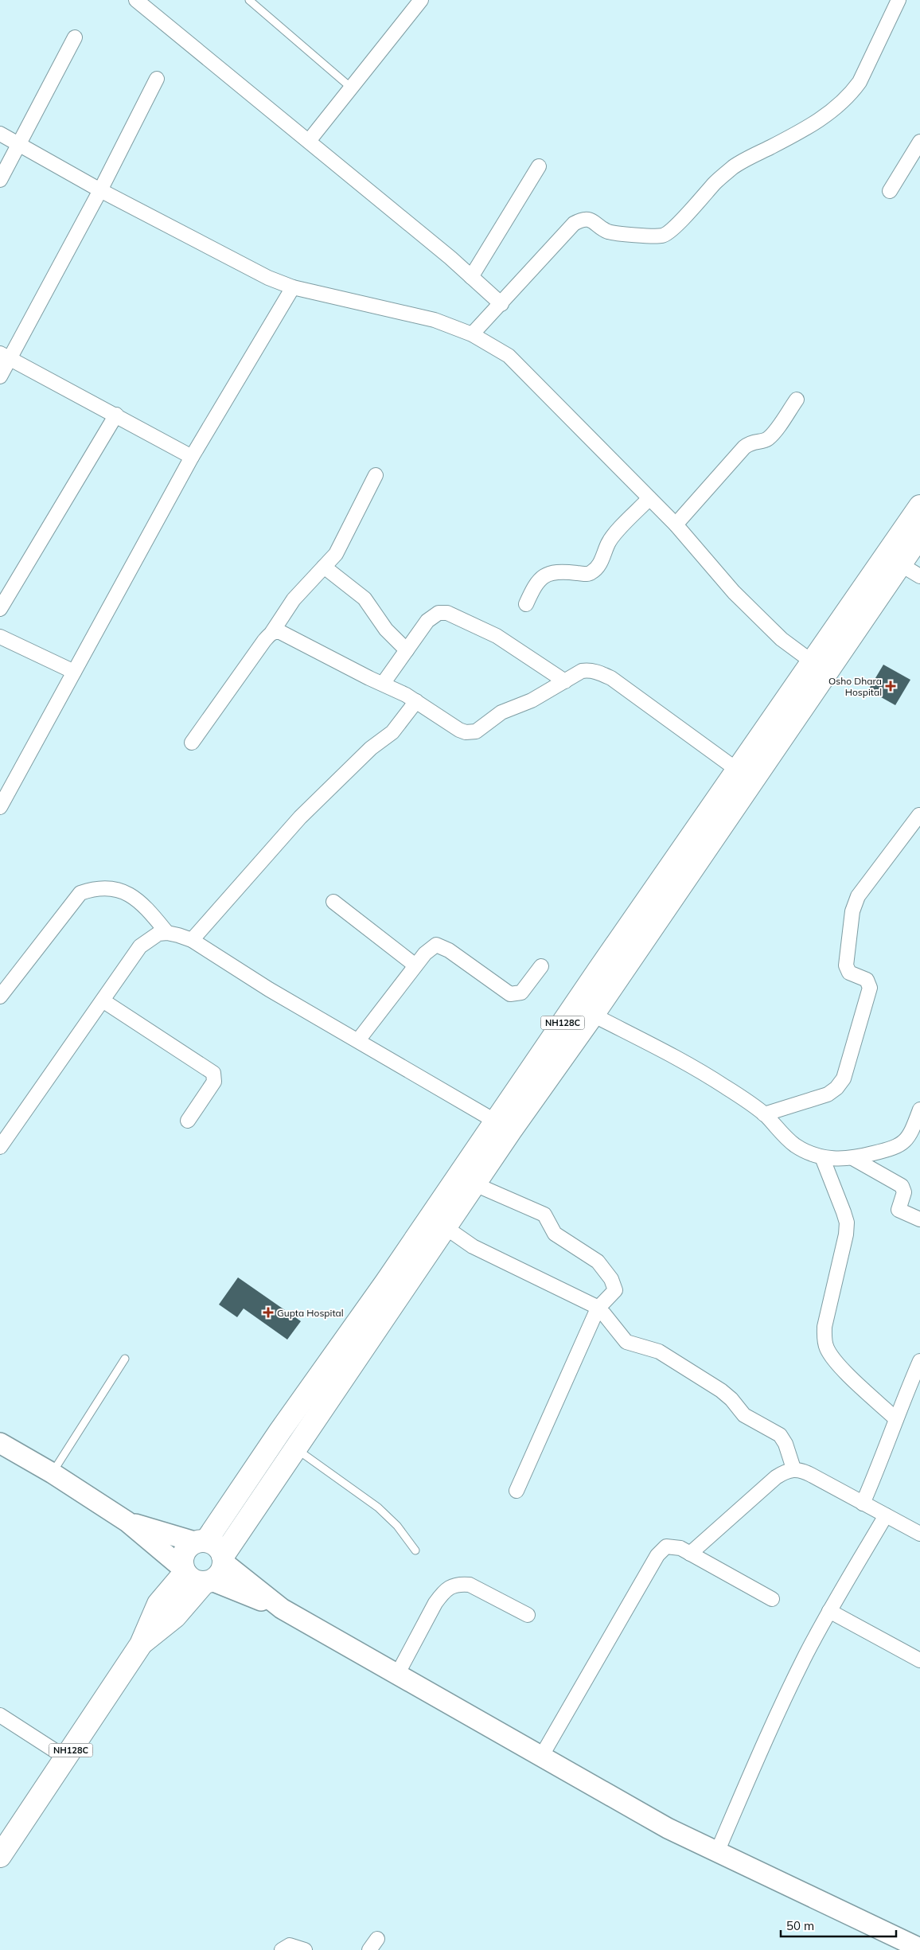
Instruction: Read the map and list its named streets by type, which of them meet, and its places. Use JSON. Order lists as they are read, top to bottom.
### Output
{
  "streets": {
    "highway": ["NH128C"]
  },
  "places": {
    "health": ["Osho Dhara Hospital", "Gupta Hospital"]
  },
  "scale_bar": "50 m"
}
